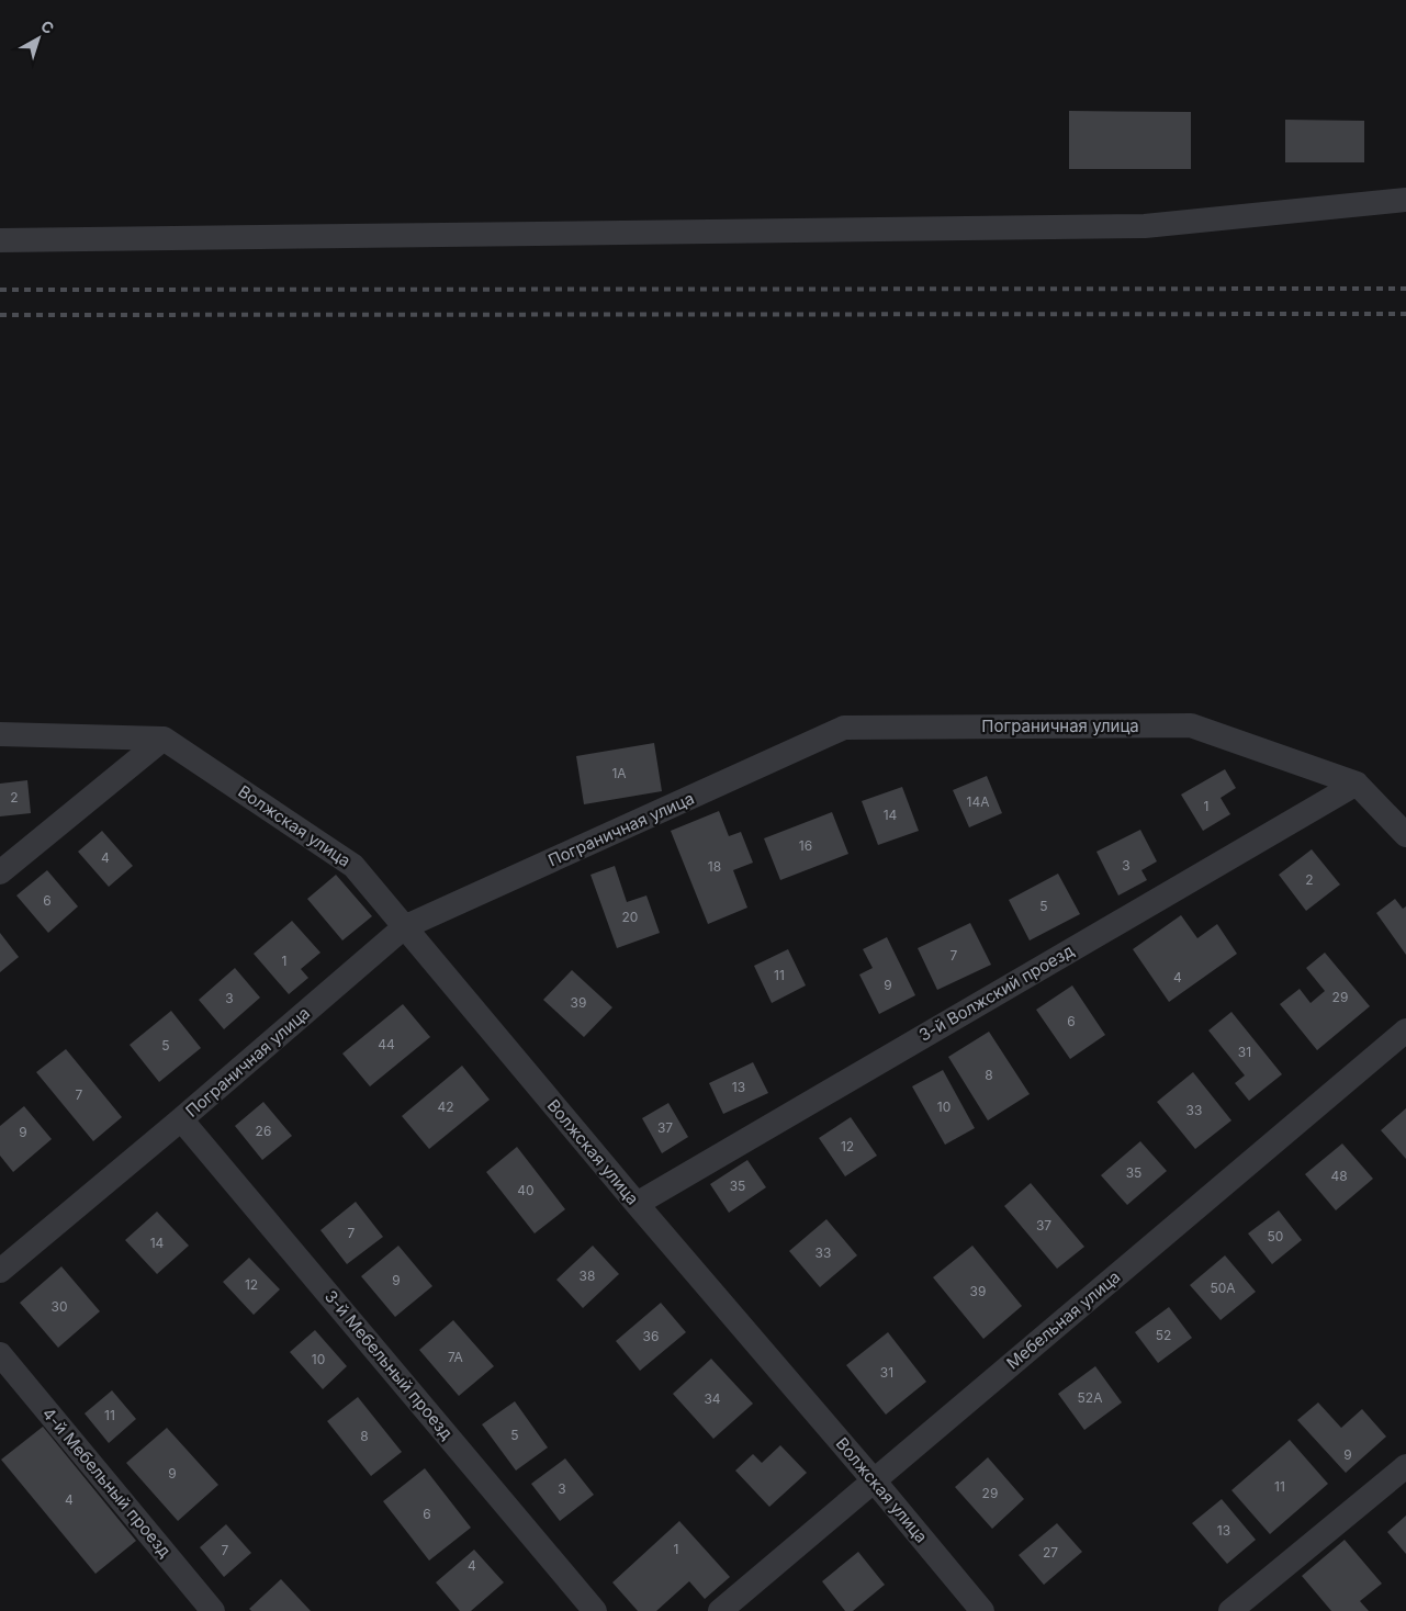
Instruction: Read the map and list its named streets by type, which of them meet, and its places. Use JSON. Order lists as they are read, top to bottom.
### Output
{
  "streets": {
    "street": [
      "Пограничная улица",
      "Волжская улица",
      "3-й Волжский проезд",
      "Мебельная улица",
      "3-й Мебельный проезд",
      "4-й Мебельный проезд"
    ]
  },
  "crossings": [
    ["Пограничная улица", "Волжская улица"],
    ["Пограничная улица", "3-й Волжский проезд"],
    ["Пограничная улица", "3-й Мебельный проезд"],
    ["Волжская улица", "3-й Волжский проезд"],
    ["Волжская улица", "Мебельная улица"]
  ],
  "house_numbers": [
    "1А",
    "2",
    "14А",
    "1",
    "14",
    "16",
    "4",
    "3",
    "18",
    "2",
    "6",
    "5",
    "20",
    "7",
    "1",
    "11",
    "4",
    "9",
    "29",
    "3",
    "39",
    "6",
    "44",
    "5",
    "31",
    "8",
    "13",
    "7",
    "42",
    "10",
    "33",
    "37",
    "26",
    "9",
    "12",
    "35",
    "48",
    "35",
    "40",
    "37",
    "7",
    "50",
    "14",
    "33",
    "38",
    "9",
    "12",
    "50А",
    "39",
    "30",
    "52",
    "36",
    "7А",
    "10",
    "31",
    "52А",
    "34",
    "11",
    "5",
    "8",
    "9",
    "9",
    "11",
    "3",
    "29",
    "4",
    "6",
    "13",
    "1",
    "7",
    "27",
    "4"
  ],
  "north": "top right"
}
